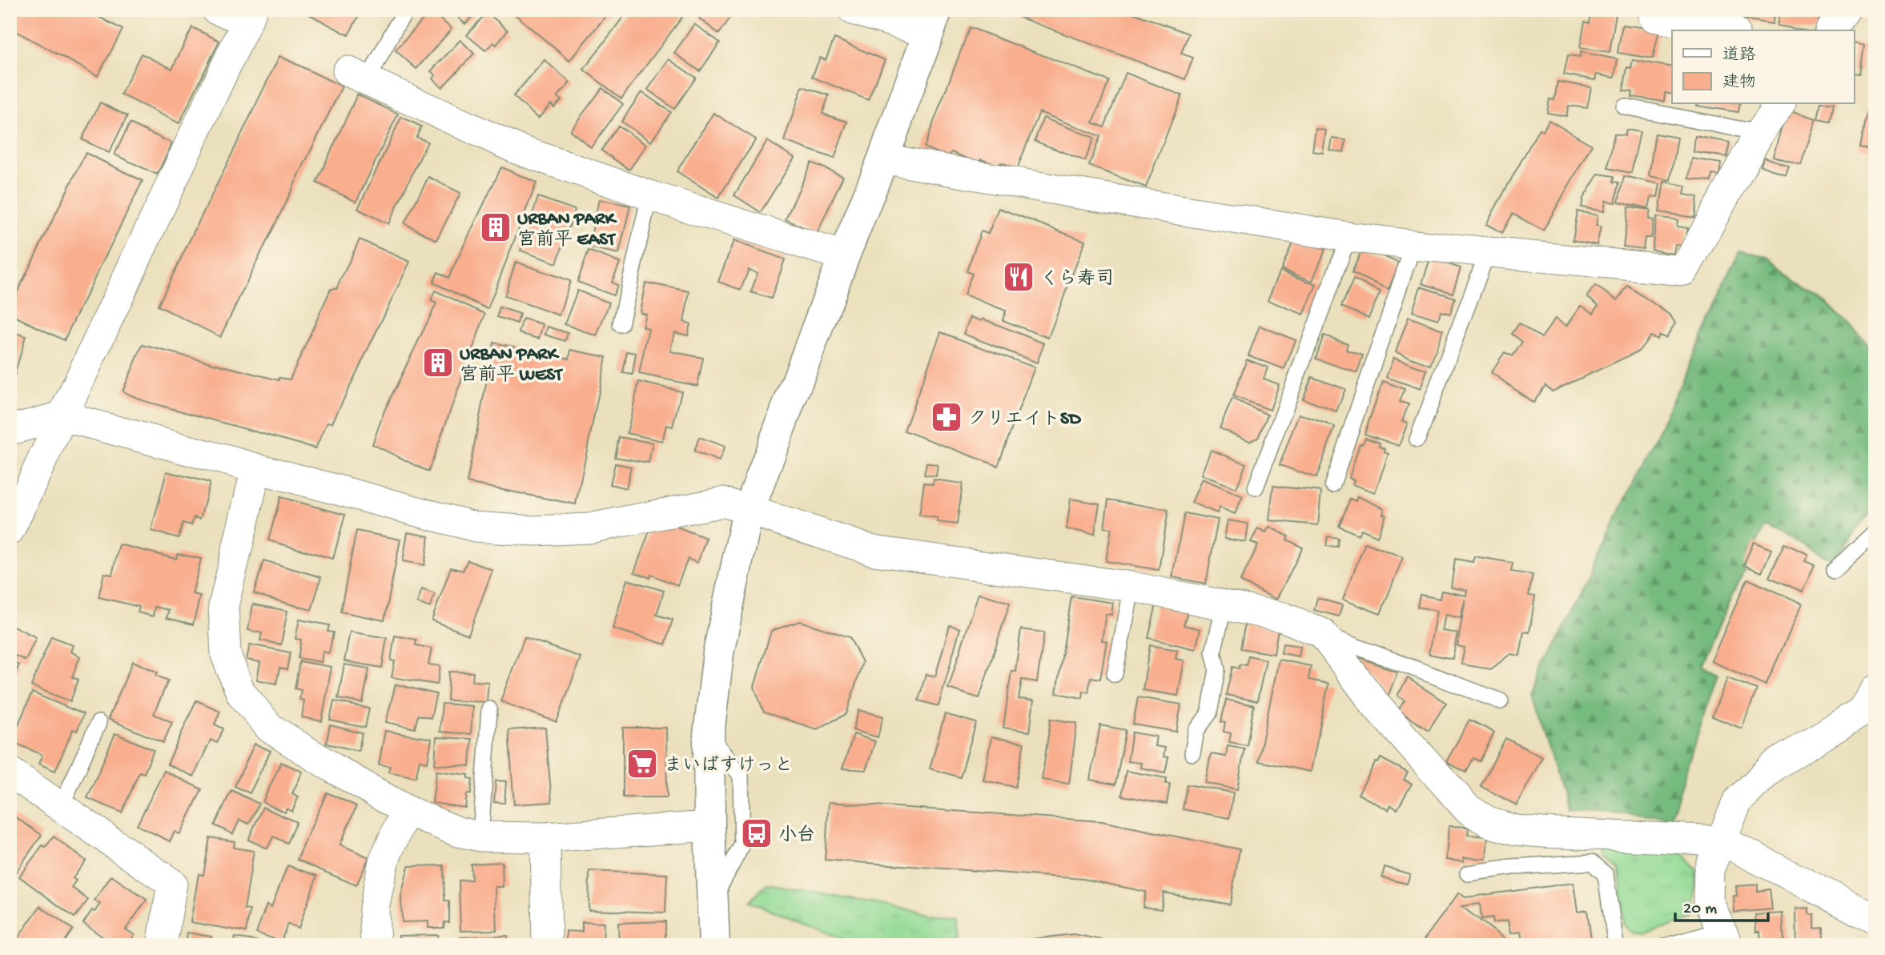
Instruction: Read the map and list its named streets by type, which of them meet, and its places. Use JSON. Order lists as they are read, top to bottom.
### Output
{
  "places": {
    "building": ["URBAN PARK 宮前平 EAST", "URBAN PARK 宮前平 WEST"],
    "restaurant": ["くら寿司"],
    "pharmacy": ["クリエイトSD"],
    "supermarket": ["まいばすけっと"],
    "bus stop": ["小台"]
  },
  "legend": ["道路", "建物"],
  "scale_bar": "20 m"
}
